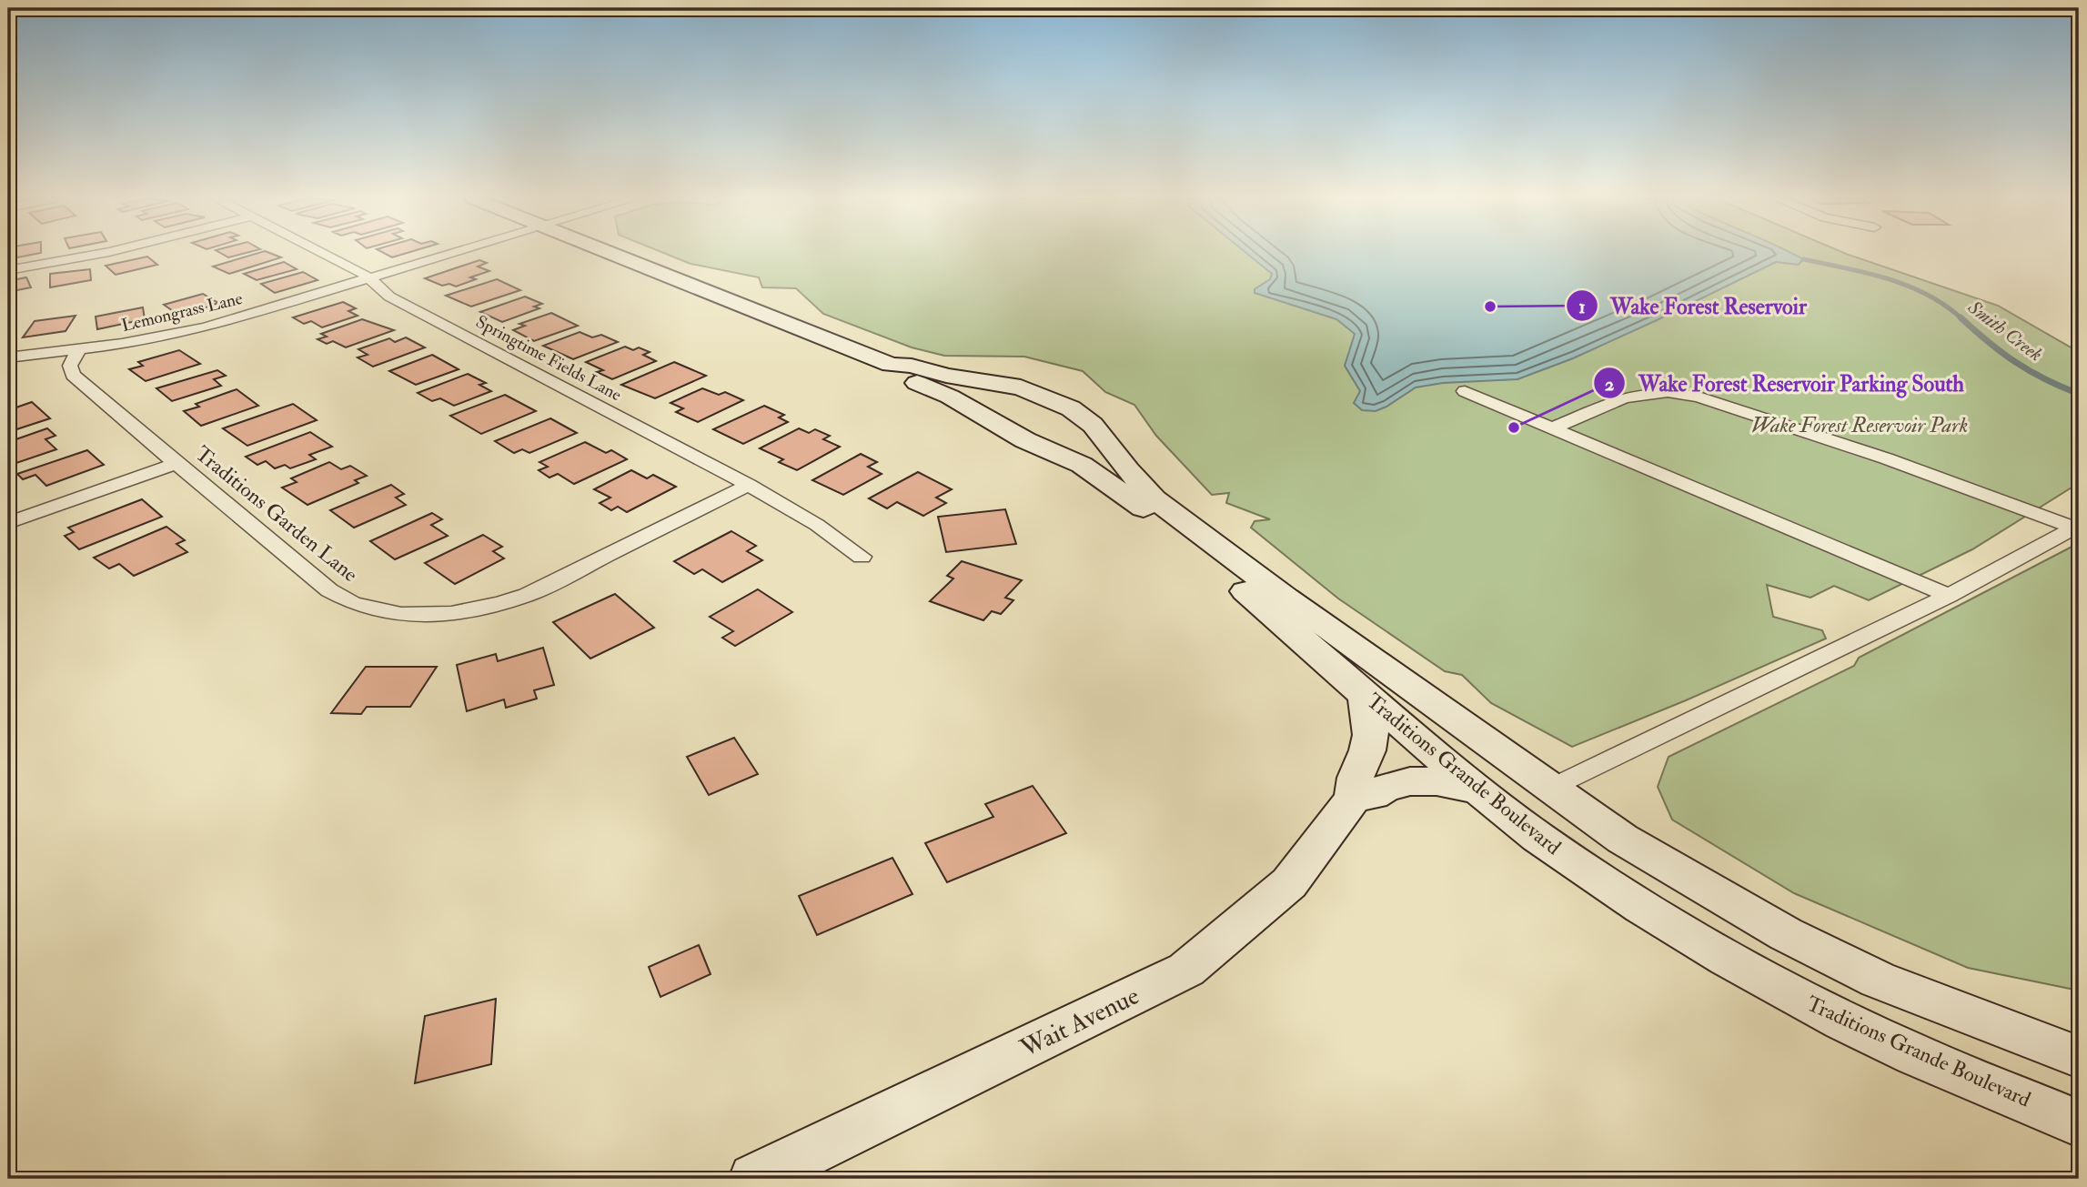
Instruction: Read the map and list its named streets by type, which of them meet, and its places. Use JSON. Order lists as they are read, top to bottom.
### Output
{
  "streets": {
    "main road": ["Traditions Grande Boulevard", "Wait Avenue"],
    "street": ["Lemongrass Lane", "Springtime Fields Lane", "Traditions Garden Lane"]
  },
  "crossings": [
    ["Lemongrass Lane", "Springtime Fields Lane"],
    ["Lemongrass Lane", "Traditions Garden Lane"],
    ["Springtime Fields Lane", "Traditions Garden Lane"]
  ],
  "water": ["Smith Creek"],
  "parks": ["Wake Forest Reservoir Park"],
  "places": ["Wake Forest Reservoir", "Wake Forest Reservoir Parking South"]
}
